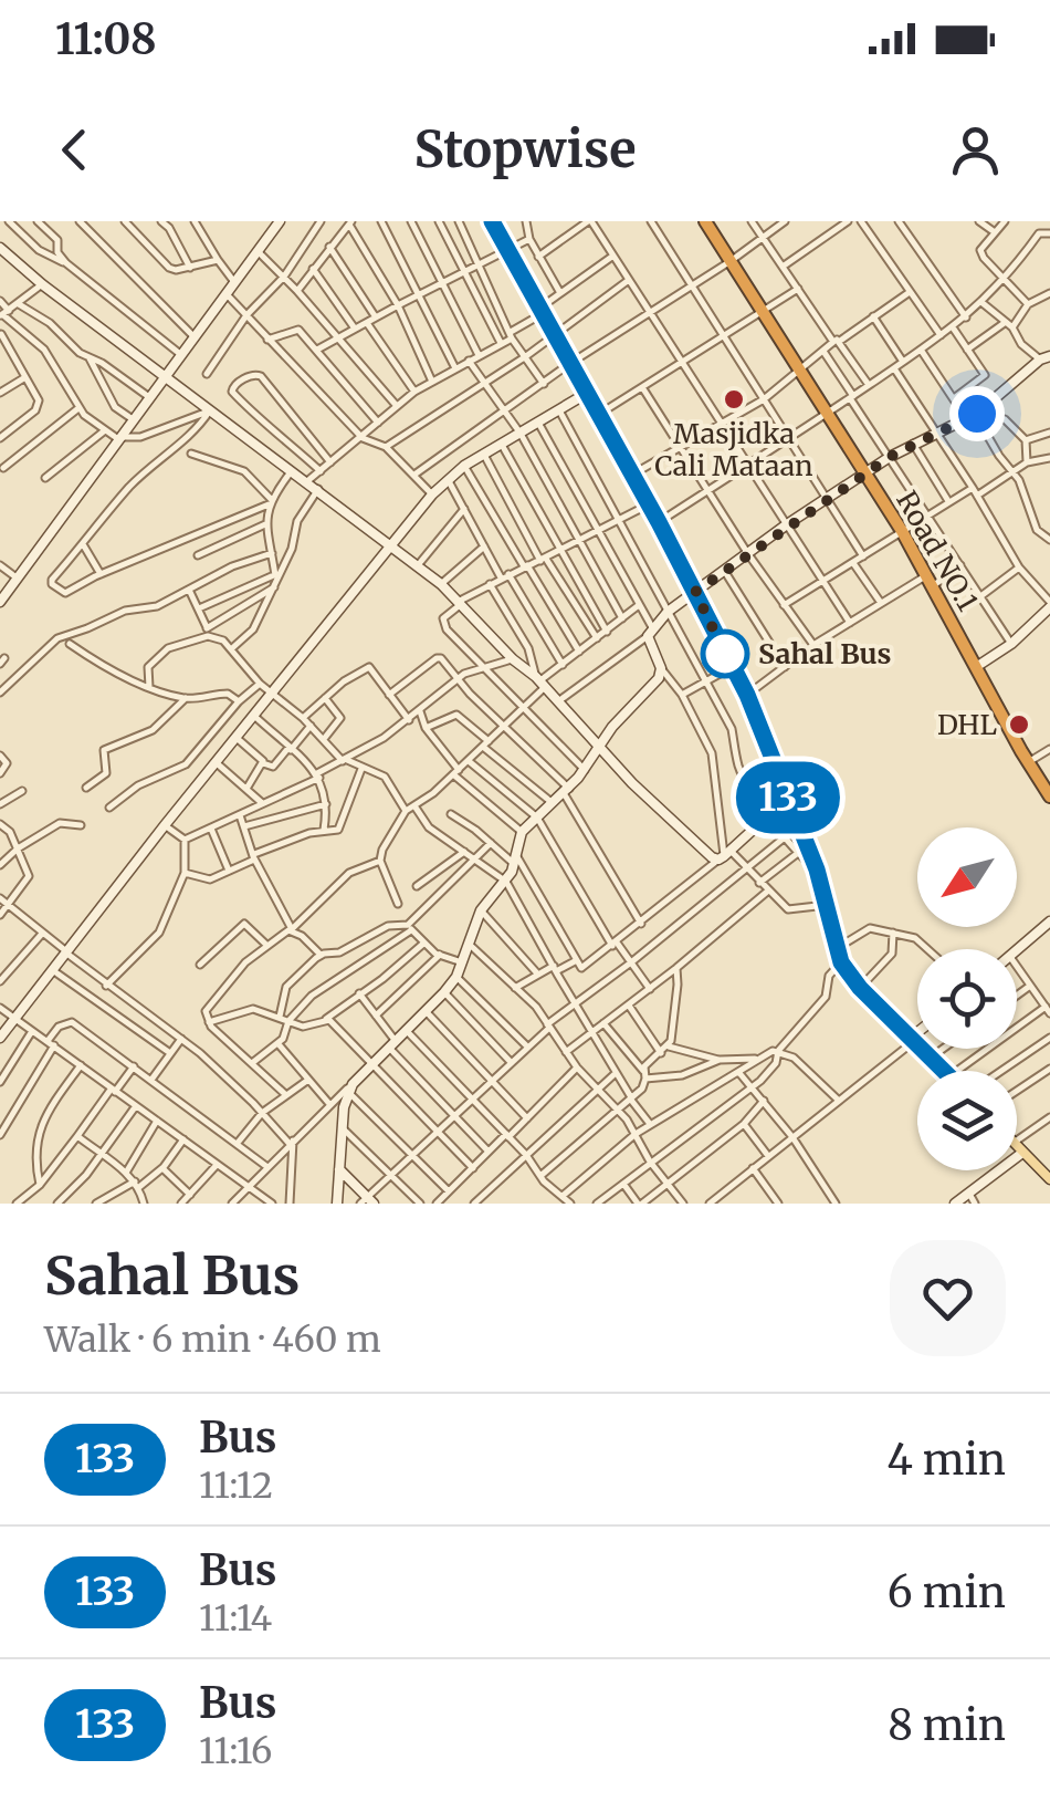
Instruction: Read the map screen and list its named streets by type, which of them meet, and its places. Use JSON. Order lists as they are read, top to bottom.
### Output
{
  "streets": {
    "highway": ["Road NO.1"]
  },
  "places": ["Masjidka Cali Mataan", "Sahal Bus", "DHL"],
  "lines": ["bus line 133"],
  "north": "bottom left",
  "page": {
    "status": "11:08",
    "header": "Stopwise",
    "on_map": "133",
    "heading": ["Sahal Bus", "Walk · 6 min · 460 m"],
    "list": [
      {
        "mark": "133",
        "name": "Bus",
        "note": "11:12",
        "value": "4 min"
      },
      {
        "mark": "133",
        "name": "Bus",
        "note": "11:14",
        "value": "6 min"
      },
      {
        "mark": "133",
        "name": "Bus",
        "note": "11:16",
        "value": "8 min"
      }
    ]
  }
}
